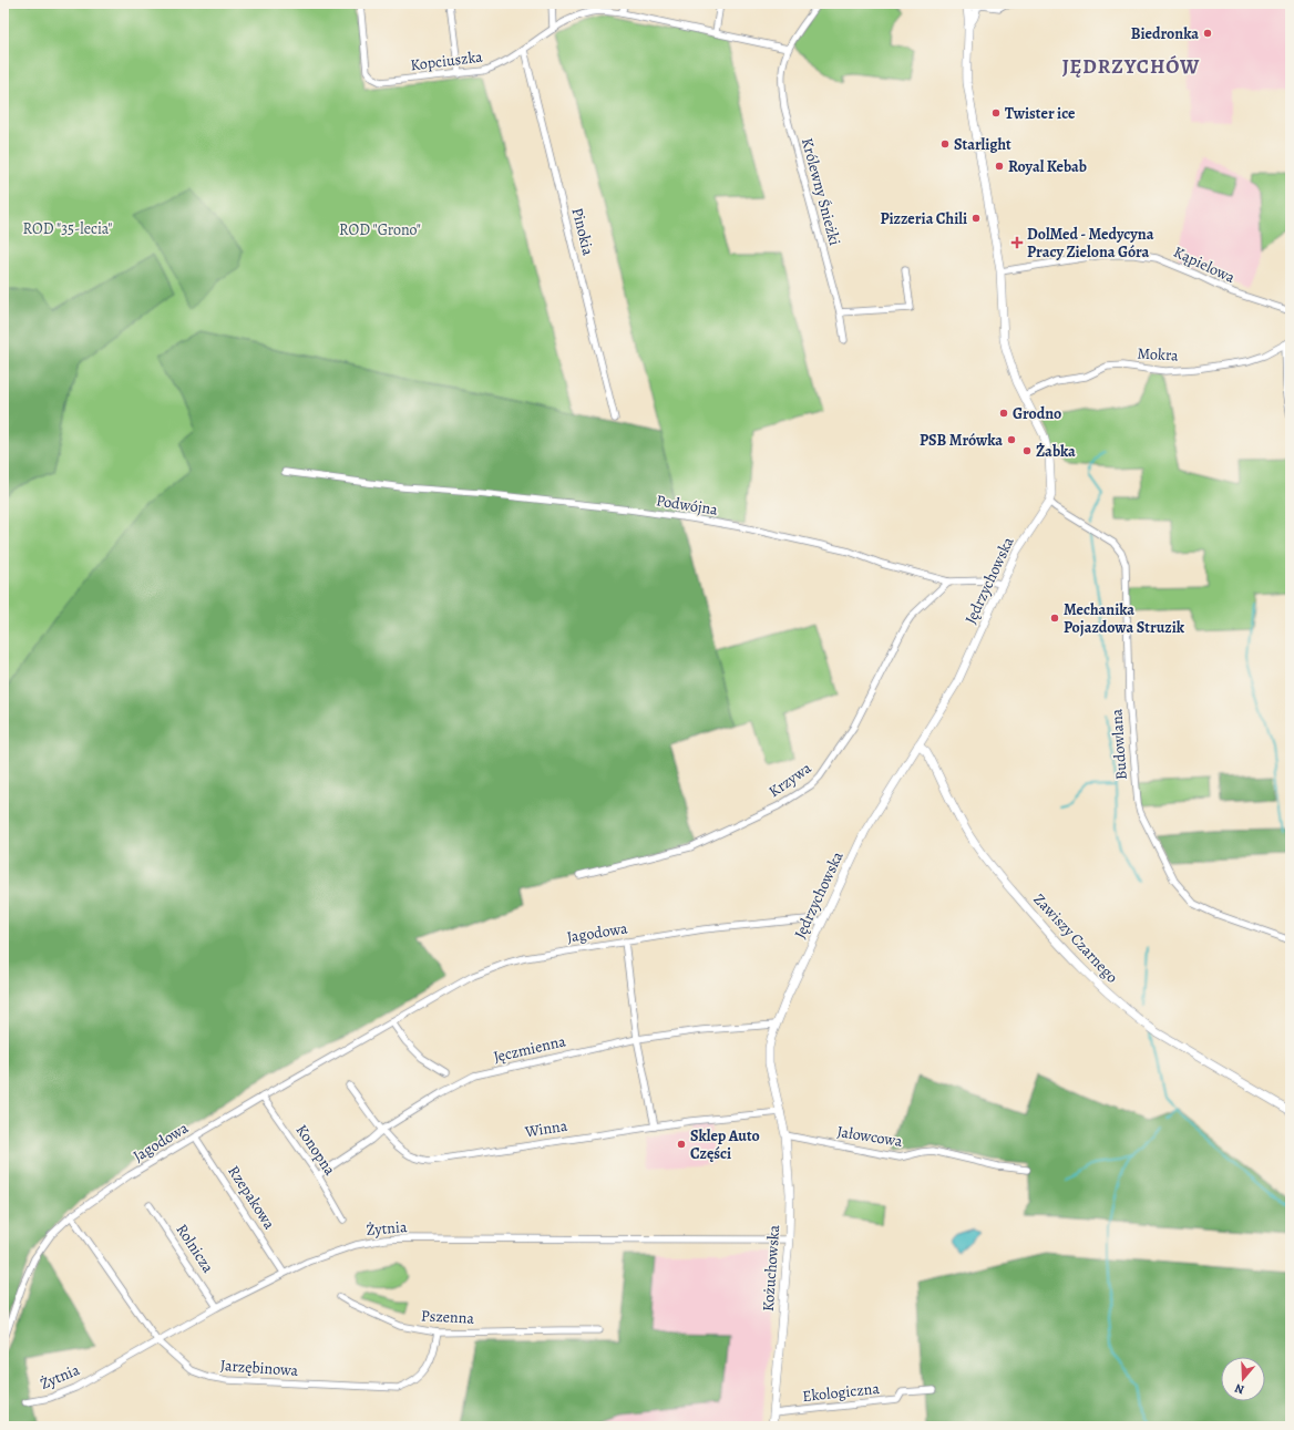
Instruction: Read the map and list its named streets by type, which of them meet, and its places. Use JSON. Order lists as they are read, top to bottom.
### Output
{
  "streets": {
    "main road": ["Jędrzychowska", "Zawiszy Czarnego", "Kożuchowska"],
    "street": [
      "Kopciuszka",
      "Królewny Śnieżki",
      "Pinokia",
      "Kąpielowa",
      "Mokra",
      "Podwójna",
      "Budowlana",
      "Krzywa",
      "Jagodowa",
      "Jęczmienna",
      "Winna",
      "Jałowcowa",
      "Konopna",
      "Rzepakowa",
      "Żytnia",
      "Rolnicza",
      "Pszenna",
      "Jarzębinowa",
      "Ekologiczna"
    ]
  },
  "crossings": [
    ["Kopciuszka", "Królewny Śnieżki"],
    ["Kopciuszka", "Pinokia"],
    ["Podwójna", "Jędrzychowska"],
    ["Podwójna", "Krzywa"],
    ["Jędrzychowska", "Budowlana"],
    ["Jędrzychowska", "Jagodowa"],
    ["Jędrzychowska", "Zawiszy Czarnego"],
    ["Jędrzychowska", "Jęczmienna"],
    ["Jędrzychowska", "Winna"],
    ["Jędrzychowska", "Kożuchowska"],
    ["Jagodowa", "Konopna"],
    ["Jagodowa", "Rzepakowa"],
    ["Jagodowa", "Jarzębinowa"],
    ["Jęczmienna", "Winna"],
    ["Jęczmienna", "Konopna"],
    ["Winna", "Kożuchowska"],
    ["Jałowcowa", "Kożuchowska"],
    ["Rzepakowa", "Żytnia"],
    ["Żytnia", "Rolnicza"],
    ["Żytnia", "Kożuchowska"],
    ["Żytnia", "Jarzębinowa"],
    ["Kożuchowska", "Ekologiczna"],
    ["Pszenna", "Jarzębinowa"]
  ],
  "districts": ["JĘDRZYCHÓW"],
  "parks": ["ROD \"35-lecia\"", "ROD \"Grono\""],
  "places": {
    "other": [
      "Biedronka",
      "Twister ice",
      "Starlight",
      "Royal Kebab",
      "Pizzeria Chili",
      "Grodno",
      "PSB Mrówka",
      "Żabka",
      "Mechanika Pojazdowa Struzik",
      "Sklep Auto Części"
    ],
    "health": ["DolMed - Medycyna Pracy Zielona Góra"]
  },
  "north": "bottom"
}
